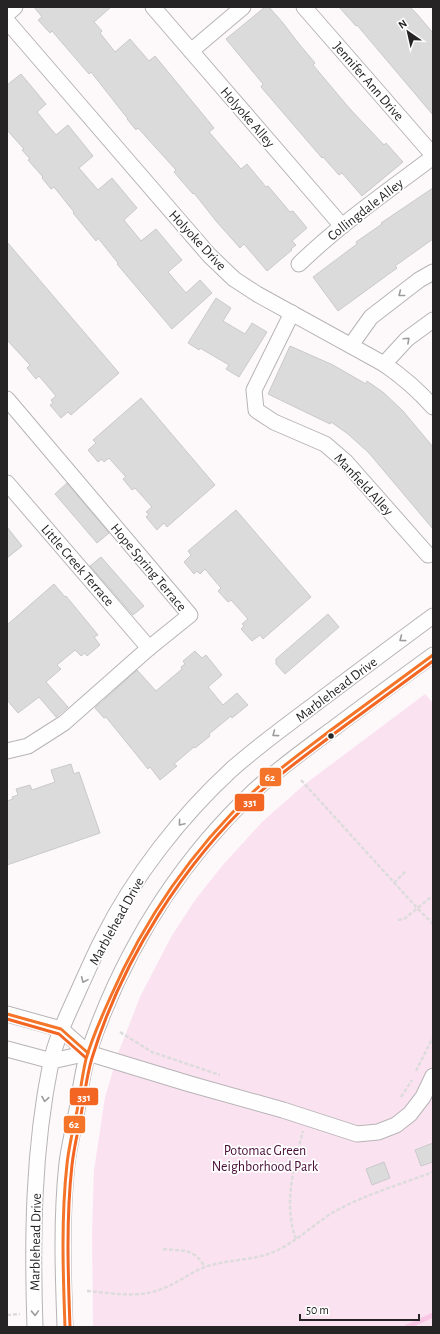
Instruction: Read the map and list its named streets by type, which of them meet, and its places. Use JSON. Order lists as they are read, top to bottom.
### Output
{
  "streets": {
    "street": [
      "Jennifer Ann Drive",
      "Holyoke Alley",
      "Collingdale Alley",
      "Holyoke Drive",
      "Manfield Alley",
      "Little Creek Terrace",
      "Hope Spring Terrace",
      "Marblehead Drive"
    ]
  },
  "crossings": [
    ["Jennifer Ann Drive", "Collingdale Alley"],
    ["Holyoke Alley", "Collingdale Alley"],
    ["Holyoke Drive", "Manfield Alley"],
    ["Little Creek Terrace", "Hope Spring Terrace"]
  ],
  "parks": ["Potomac Green Neighborhood Park"],
  "lines": ["transit line 62", "transit line 331"],
  "scale_bar": "50 m",
  "north": "top left"
}
